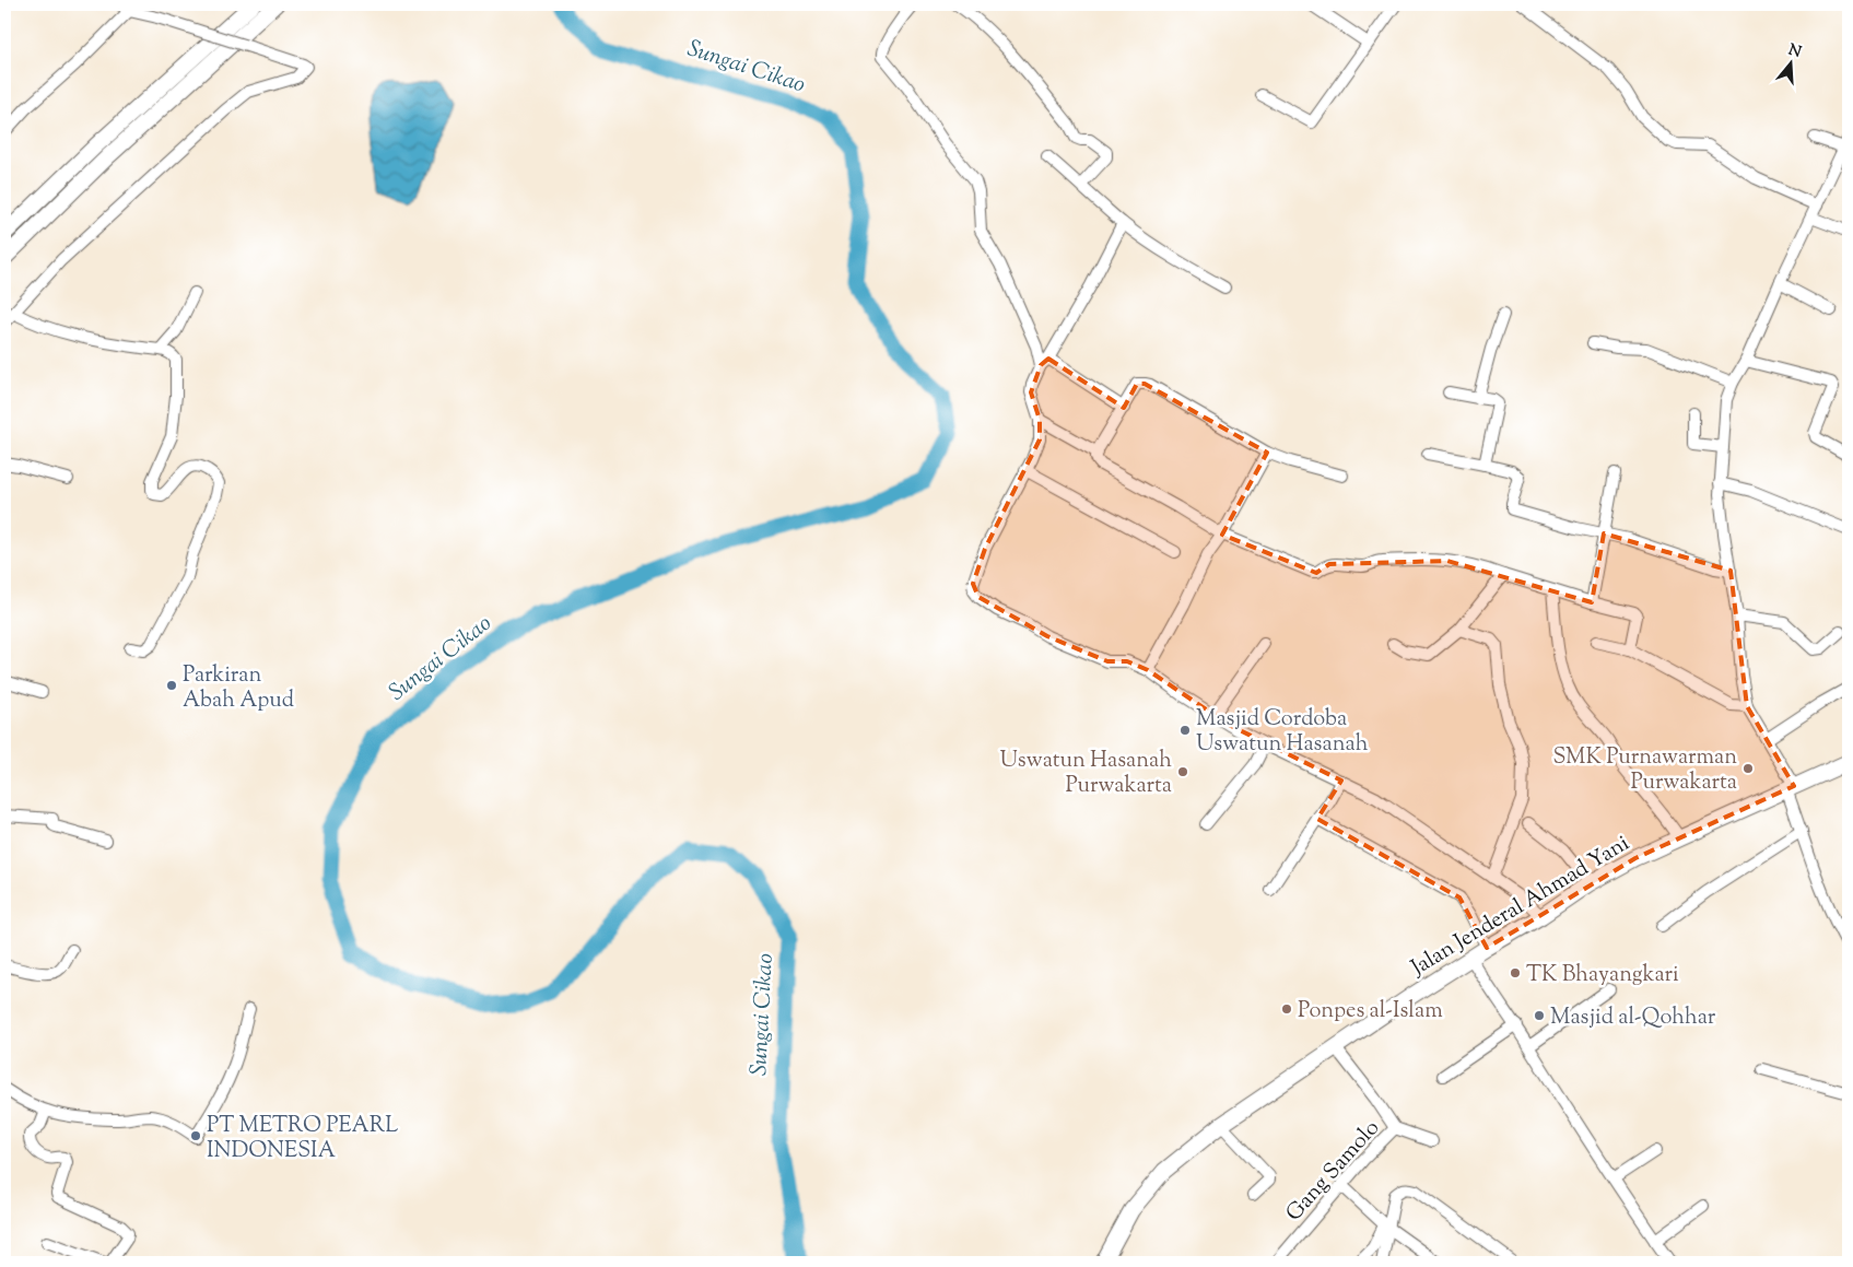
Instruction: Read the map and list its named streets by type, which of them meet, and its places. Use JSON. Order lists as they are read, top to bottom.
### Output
{
  "streets": {
    "highway": ["Jalan Jenderal Ahmad Yani"],
    "street": ["Gang Samolo"]
  },
  "crossings": [
    ["Jalan Jenderal Ahmad Yani", "Gang Samolo"]
  ],
  "water": ["Sungai Cikao"],
  "places": [
    "Parkiran Abah Apud",
    "Masjid Cordoba Uswatun Hasanah",
    "SMK Purnawarman Purwakarta",
    "Uswatun Hasanah Purwakarta",
    "TK Bhayangkari",
    "Ponpes al-Islam",
    "Masjid al-Qohhar",
    "PT METRO PEARL INDONESIA"
  ],
  "north": "top"
}
